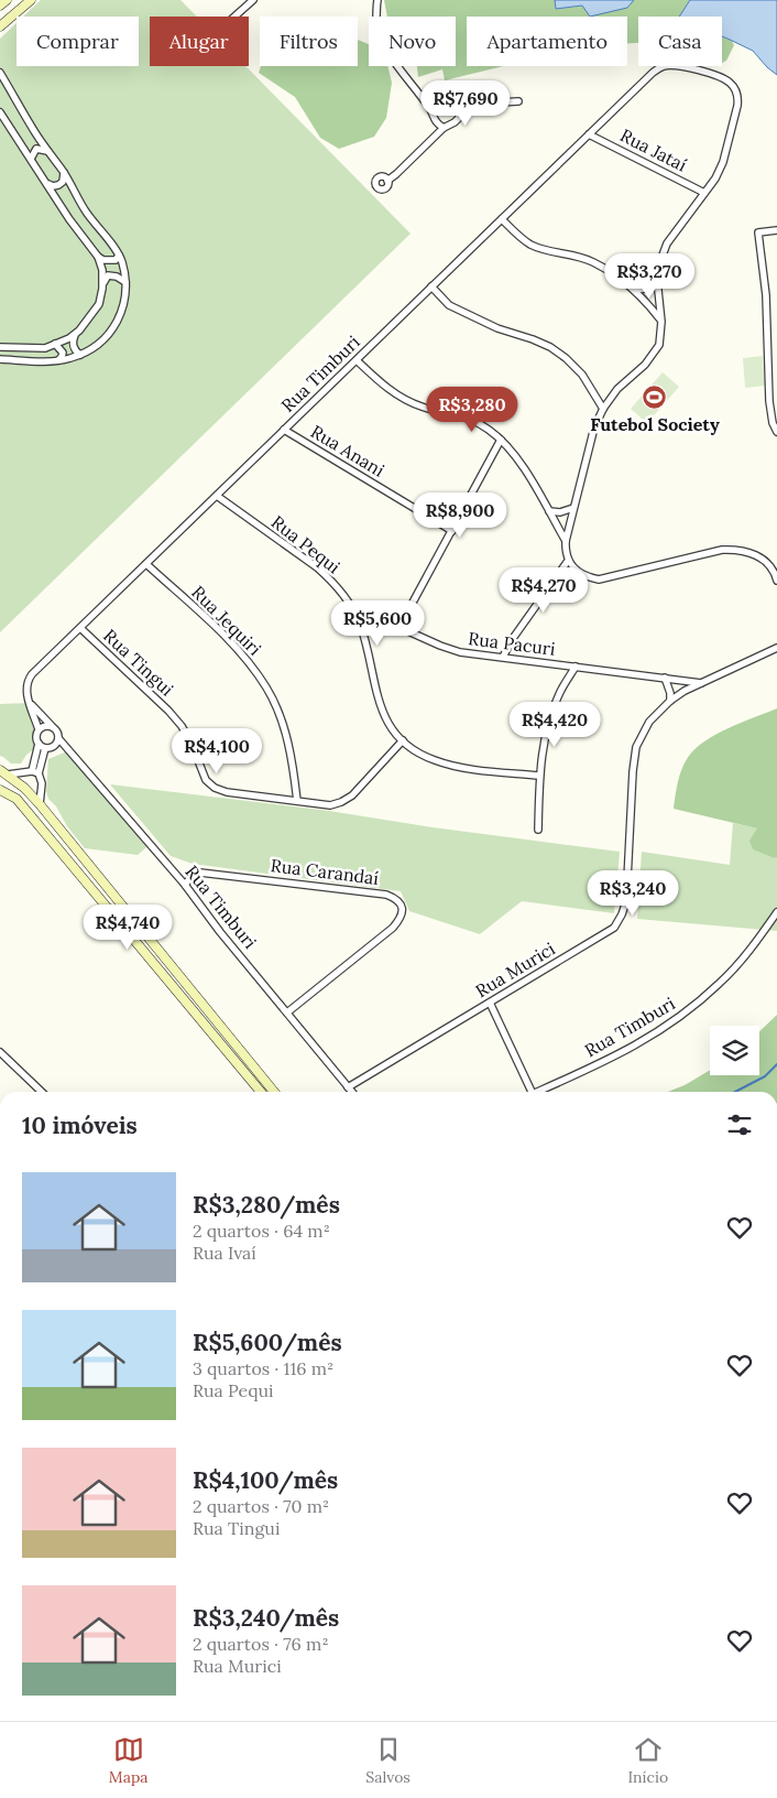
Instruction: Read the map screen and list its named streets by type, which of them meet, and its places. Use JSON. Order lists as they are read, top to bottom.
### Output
{
  "streets": {
    "street": [
      "Rua Jataí",
      "Rua Timburi",
      "Rua Anani",
      "Rua Pequi",
      "Rua Jequiri",
      "Rua Pacuri",
      "Rua Tingui",
      "Rua Carandaí",
      "Rua Murici"
    ]
  },
  "crossings": [
    ["Rua Jataí", "Rua Timburi"],
    ["Rua Timburi", "Rua Anani"],
    ["Rua Timburi", "Rua Pequi"],
    ["Rua Timburi", "Rua Jequiri"],
    ["Rua Timburi", "Rua Tingui"],
    ["Rua Timburi", "Rua Carandaí"],
    ["Rua Timburi", "Rua Murici"],
    ["Rua Pequi", "Rua Pacuri"],
    ["Rua Pequi", "Rua Tingui"],
    ["Rua Jequiri", "Rua Tingui"],
    ["Rua Pacuri", "Rua Murici"]
  ],
  "places": {
    "sports": ["Futebol Society"]
  },
  "page": {
    "chip": [
      "Comprar",
      "Alugar",
      "Filtros",
      "Novo",
      "Apartamento",
      "Casa"
    ],
    "price": [
      "R$7,690",
      "R$3,270",
      "R$3,280",
      "R$8,900",
      "R$4,270",
      "R$5,600",
      "R$4,420",
      "R$4,100",
      "R$3,240",
      "R$4,740"
    ],
    "heading": "10 imóveis",
    "list": [
      {
        "name": "R$3,280/mês",
        "note": "2 quartos · 64 m² · Rua Ivaí"
      },
      {
        "name": "R$5,600/mês",
        "note": "3 quartos · 116 m² · Rua Pequi"
      },
      {
        "name": "R$4,100/mês",
        "note": "2 quartos · 70 m² · Rua Tingui"
      },
      {
        "name": "R$3,240/mês",
        "note": "2 quartos · 76 m² · Rua Murici"
      }
    ],
    "tabs": ["Mapa", "Salvos", "Início"]
  }
}
